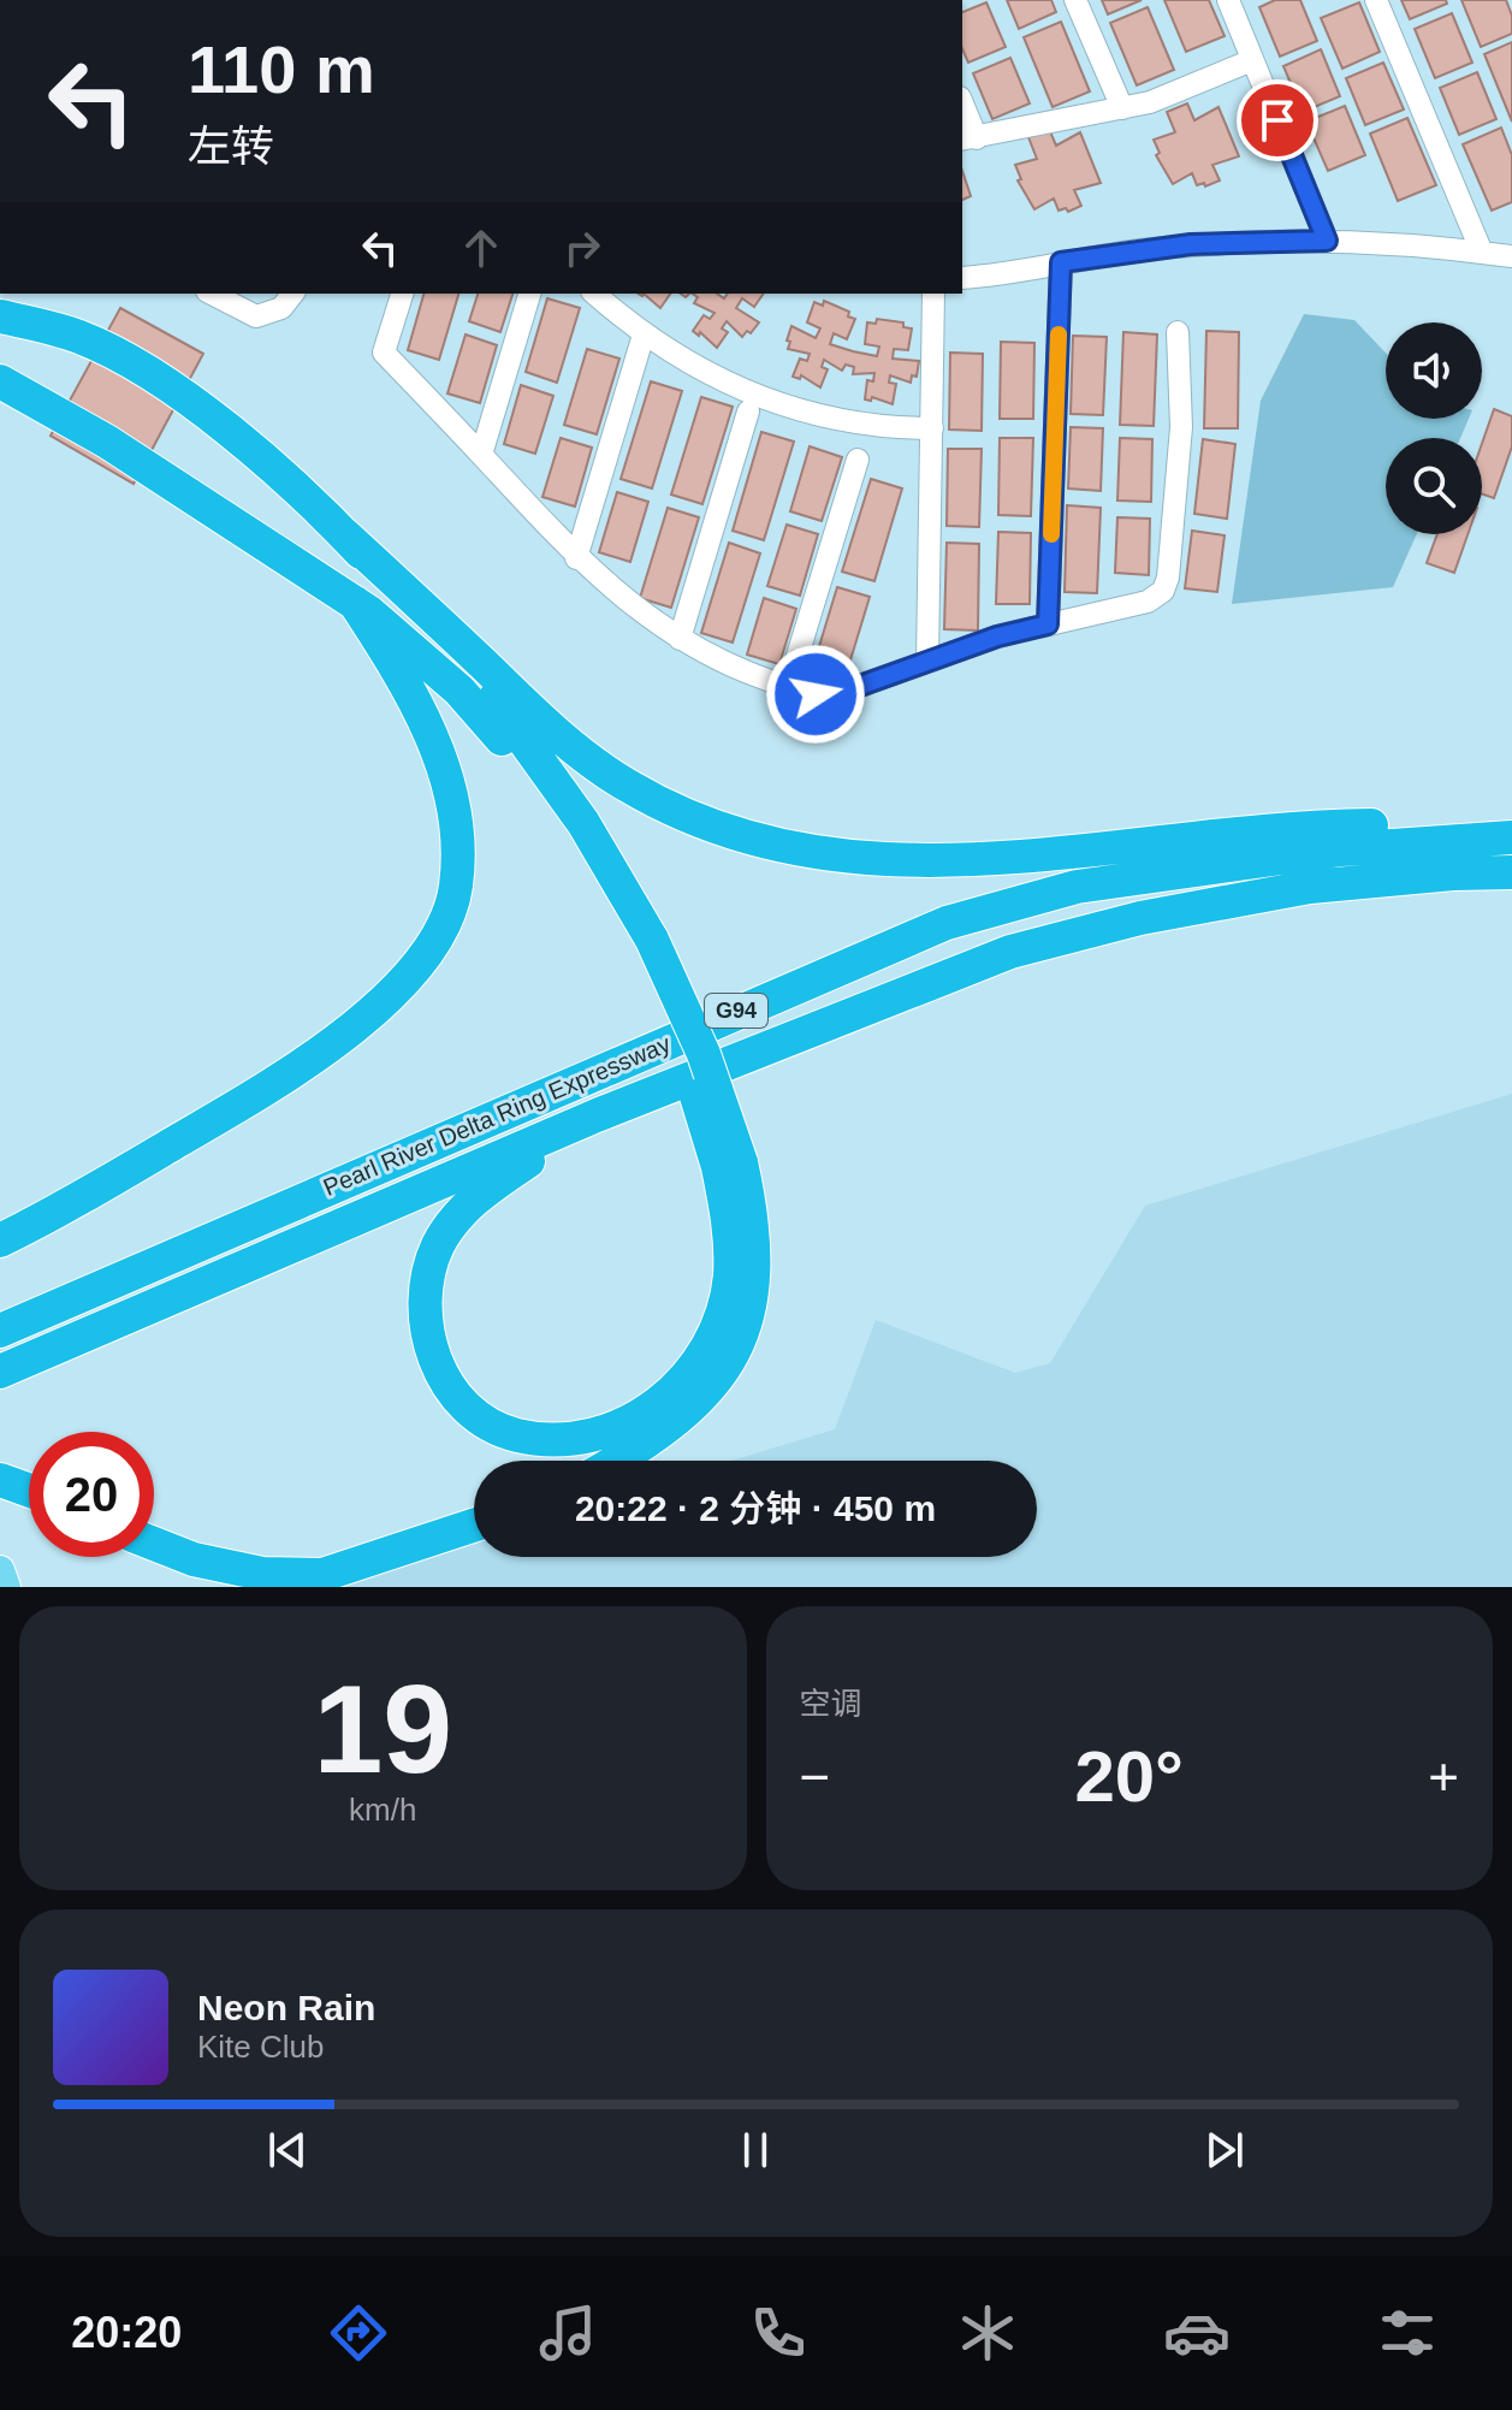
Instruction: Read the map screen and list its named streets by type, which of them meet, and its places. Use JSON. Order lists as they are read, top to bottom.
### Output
{
  "streets": {
    "highway": ["G94", "Pearl River Delta Ring Expressway"]
  },
  "page": {
    "turn": ["110 m", "左转"],
    "limit": "20",
    "trip": "20:22 · 2 分钟 · 450 m",
    "tile": [
      ["19", "km/h"],
      "空调"
    ],
    "heat": ["−", "20°", "+"],
    "song": ["Neon Rain", "Kite Club"],
    "tabs": "20:20"
  }
}
